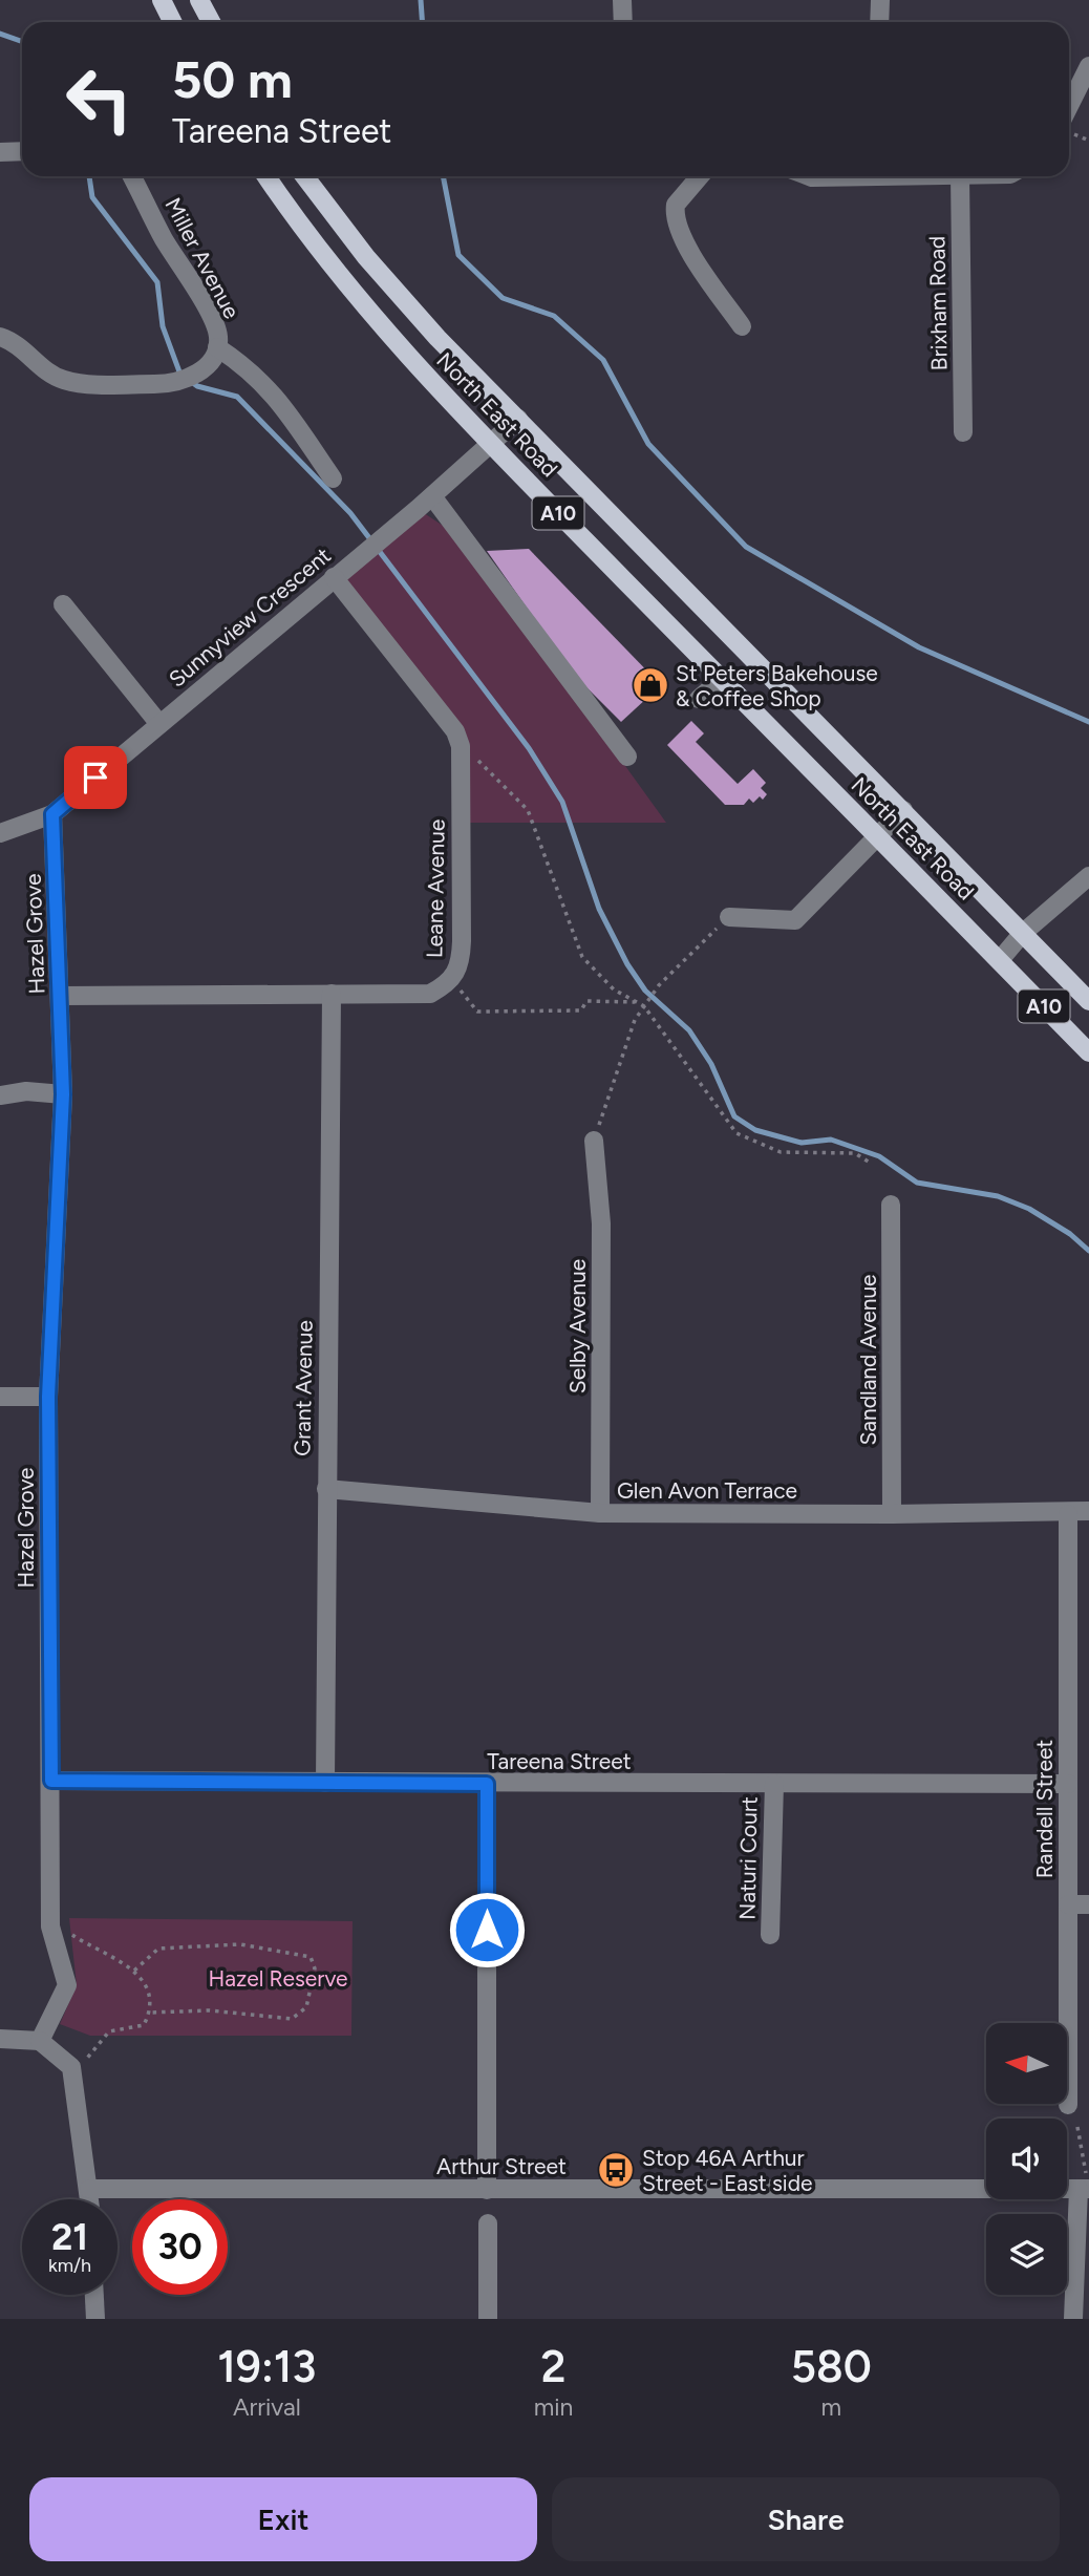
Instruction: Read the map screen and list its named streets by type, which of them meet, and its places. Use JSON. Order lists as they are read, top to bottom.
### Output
{
  "streets": {
    "main road": ["North East Road", "A10"],
    "street": [
      "Miller Avenue",
      "Brixham Road",
      "Sunnyview Crescent",
      "Leane Avenue",
      "Hazel Grove",
      "Selby Avenue",
      "Sandland Avenue",
      "Grant Avenue",
      "Glen Avon Terrace",
      "Tareena Street",
      "Randell Street",
      "Naturi Court",
      "Arthur Street"
    ]
  },
  "crossings": [
    ["North East Road", "Sunnyview Crescent"],
    ["Sunnyview Crescent", "Hazel Grove"],
    ["Leane Avenue", "Hazel Grove"],
    ["Leane Avenue", "Grant Avenue"],
    ["Hazel Grove", "Tareena Street"],
    ["Selby Avenue", "Glen Avon Terrace"],
    ["Sandland Avenue", "Glen Avon Terrace"],
    ["Grant Avenue", "Glen Avon Terrace"],
    ["Grant Avenue", "Tareena Street"],
    ["Glen Avon Terrace", "Randell Street"],
    ["Tareena Street", "Randell Street"],
    ["Tareena Street", "Naturi Court"]
  ],
  "parks": ["Hazel Reserve"],
  "places": {
    "shop": ["St Peters Bakehouse & Coffee Shop"],
    "bus stop": ["Stop 46A Arthur Street - East side"]
  },
  "north": "left",
  "page": {
    "turn": ["50 m", "Tareena Street"],
    "speed": "21 km/h",
    "limit": "30",
    "eta": [
      "19:13",
      "Arrival",
      "2",
      "min",
      "580",
      "m"
    ],
    "buttons": ["Exit", "Share"]
  }
}
